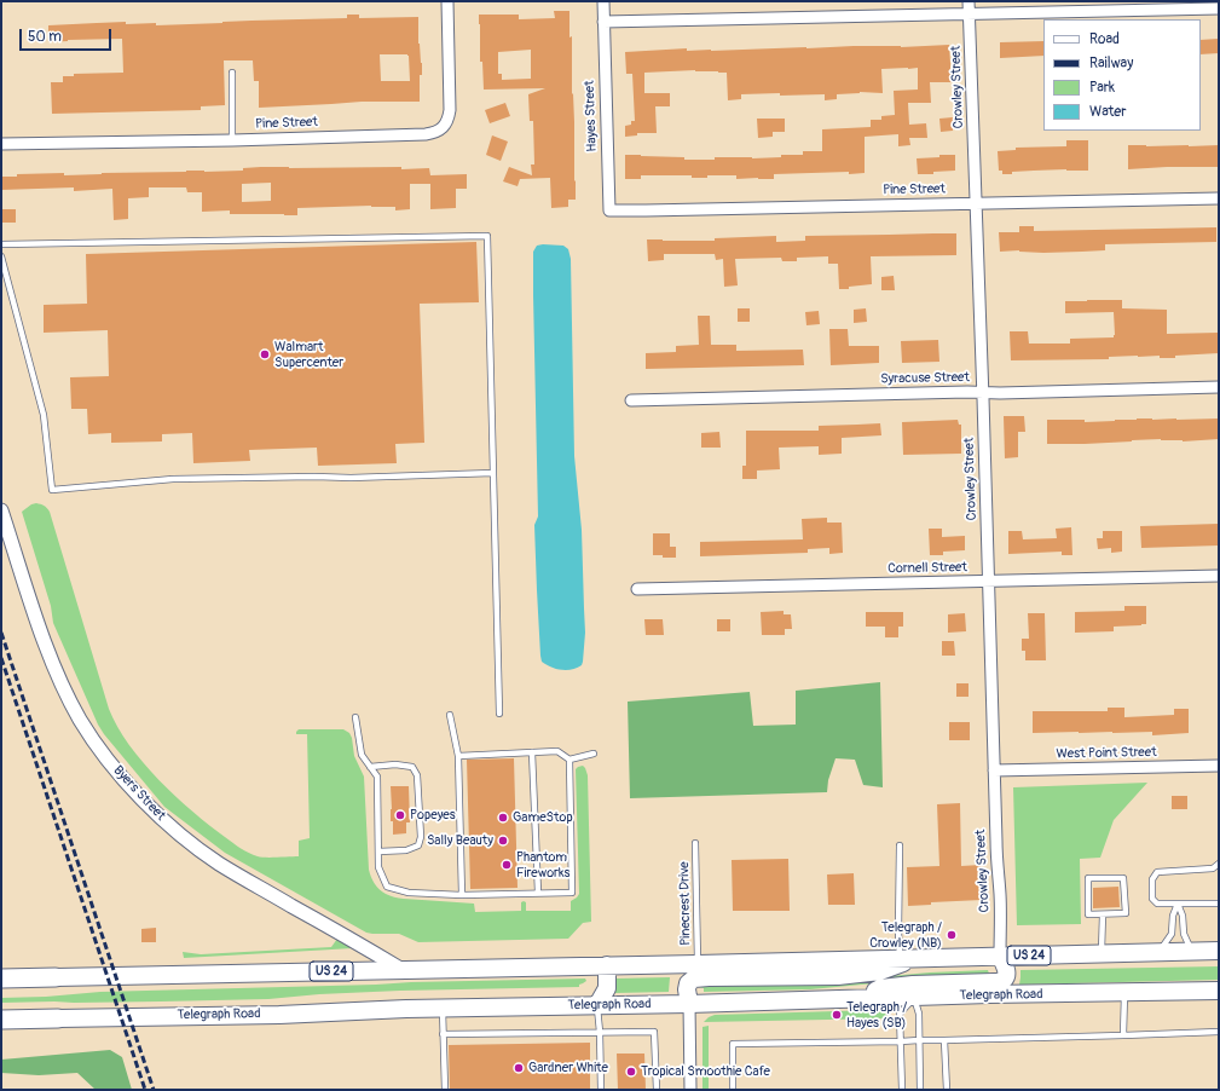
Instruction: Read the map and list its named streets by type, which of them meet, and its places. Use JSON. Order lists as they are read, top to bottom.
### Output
{
  "streets": {
    "highway": ["US 24", "Telegraph Road"],
    "street": [
      "Crowley Street",
      "Hayes Street",
      "Pine Street",
      "Syracuse Street",
      "Cornell Street",
      "West Point Street",
      "Byers Street"
    ],
    "lane": ["Pinecrest Drive"]
  },
  "crossings": [
    ["Crowley Street", "Pine Street"],
    ["Crowley Street", "Syracuse Street"],
    ["Crowley Street", "Cornell Street"],
    ["Crowley Street", "West Point Street"],
    ["Crowley Street", "US 24"],
    ["Hayes Street", "Pine Street"],
    ["Byers Street", "US 24"],
    ["Pinecrest Drive", "US 24"]
  ],
  "places": [
    "Walmart Supercenter",
    "Popeyes",
    "GameStop",
    "Sally Beauty",
    "Phantom Fireworks",
    "Telegraph / Crowley (NB)",
    "Telegraph / Hayes (SB)",
    "Gardner White",
    "Tropical Smoothie Cafe"
  ],
  "legend": [
    "Road",
    "Railway",
    "Park",
    "Water"
  ],
  "scale_bar": "50 m"
}
